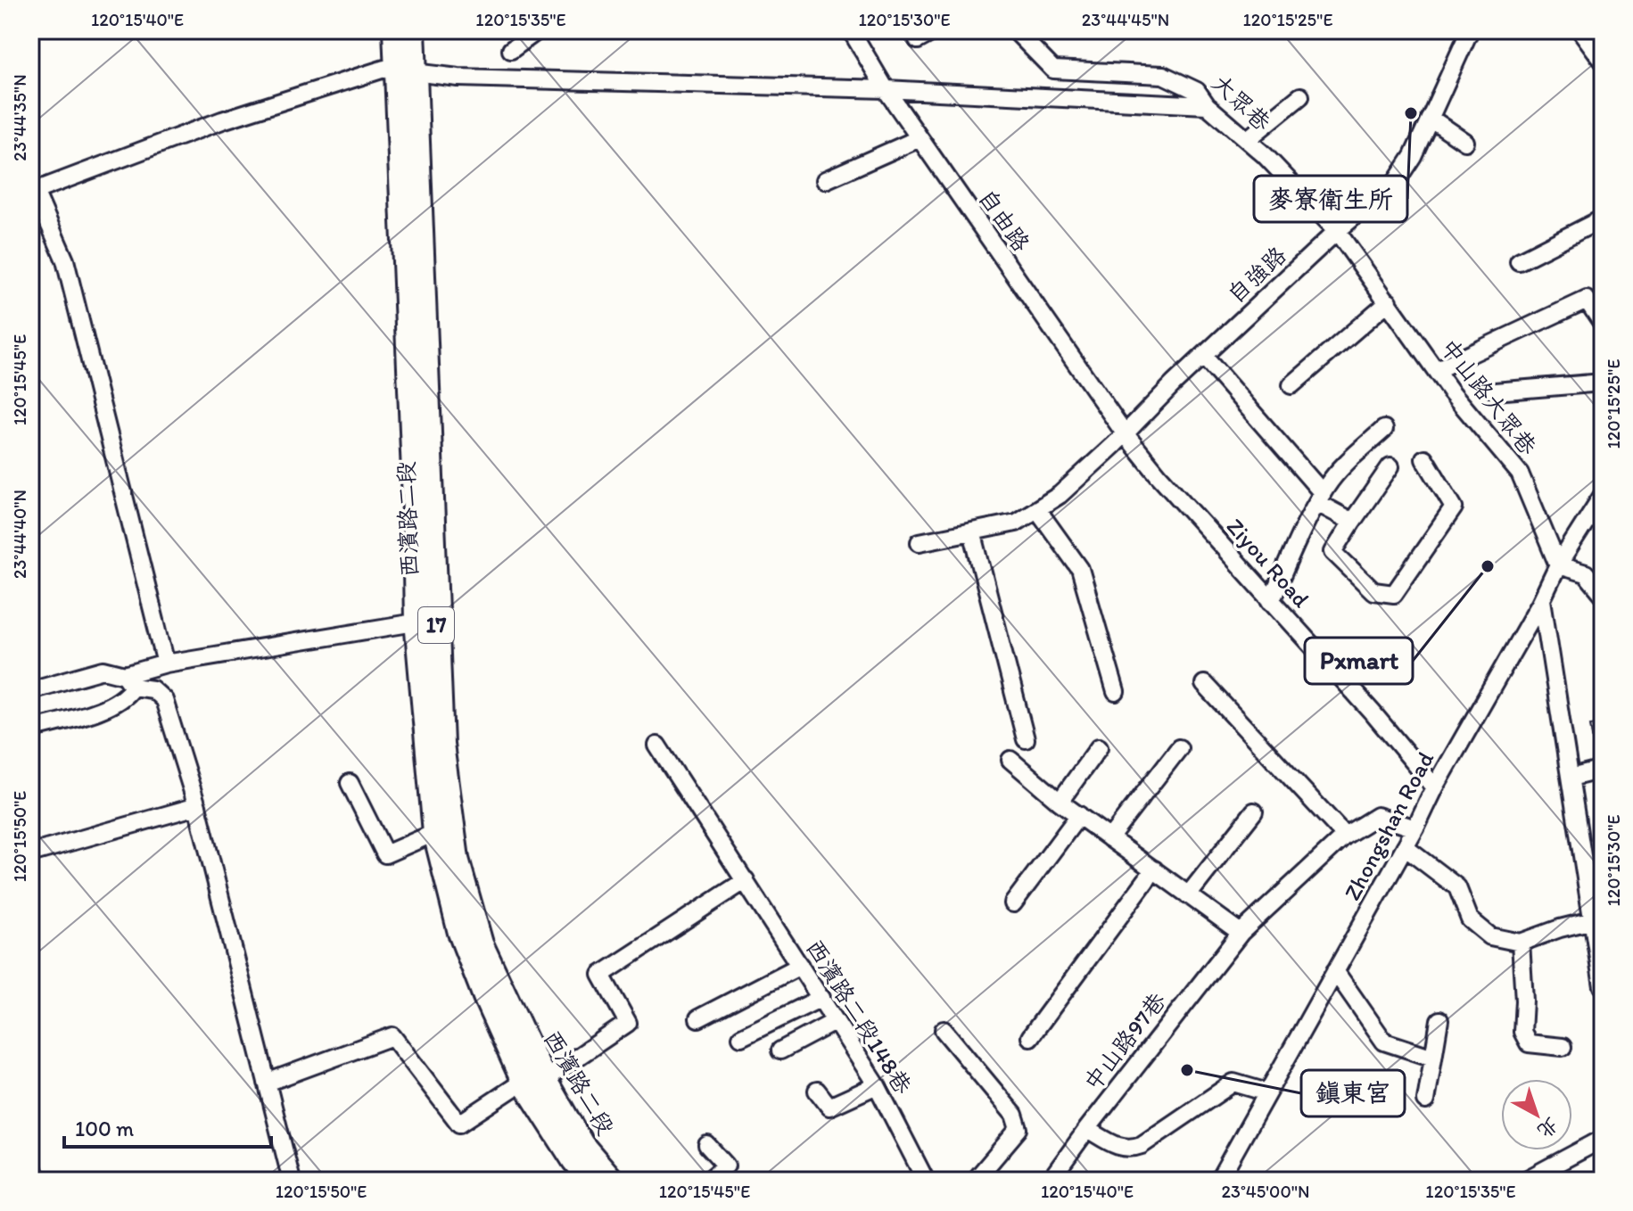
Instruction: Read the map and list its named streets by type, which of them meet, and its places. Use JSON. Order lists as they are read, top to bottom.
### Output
{
  "streets": {
    "main road": ["西濱路二段", "17"],
    "street": [
      "大眾巷",
      "自由路",
      "自強路",
      "中山路大眾巷",
      "Ziyou Road",
      "Zhongshan Road",
      "西濱路二段148巷",
      "中山路97巷"
    ]
  },
  "crossings": [
    ["大眾巷", "自強路"],
    ["大眾巷", "中山路大眾巷"],
    ["自由路", "自強路"],
    ["自由路", "Ziyou Road"],
    ["自強路", "中山路大眾巷"],
    ["自強路", "Ziyou Road"],
    ["中山路大眾巷", "Zhongshan Road"],
    ["Ziyou Road", "Zhongshan Road"],
    ["Zhongshan Road", "中山路97巷"]
  ],
  "places": ["麥寮衛生所", "Pxmart", "鎮東宮"],
  "scale_bar": "100 m",
  "north": "bottom right",
  "coordinates": [
    "120°15'40\"E",
    "120°15'35\"E",
    "120°15'30\"E",
    "23°44'45\"N",
    "120°15'25\"E",
    "23°44'35\"N",
    "120°15'45\"E",
    "23°44'40\"N",
    "120°15'50\"E",
    "23°45'00\"N"
  ]
}
